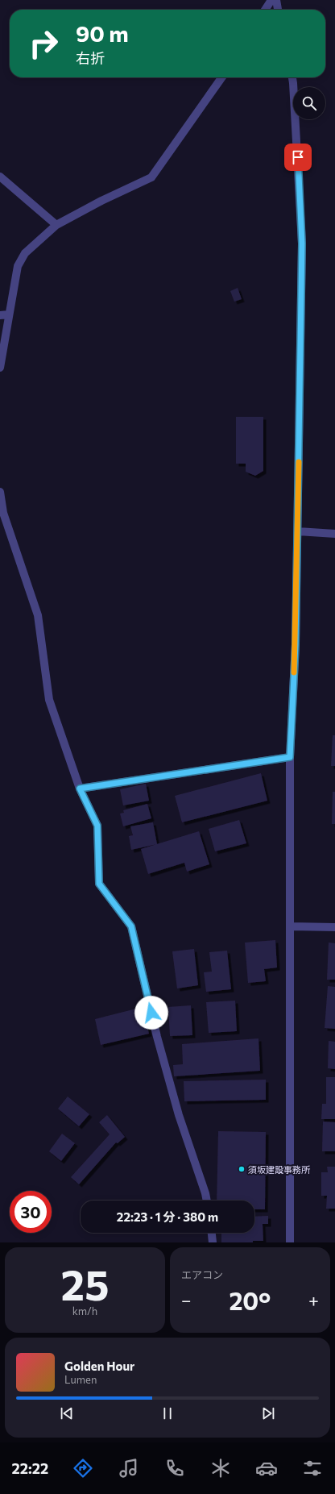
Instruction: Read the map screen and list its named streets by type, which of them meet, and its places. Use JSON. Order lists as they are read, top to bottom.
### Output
{
  "places": ["須坂建設事務所"],
  "page": {
    "turn": ["90 m", "右折"],
    "limit": "30",
    "trip": "22:23 · 1 分 · 380 m",
    "tile": [
      ["25", "km/h"],
      "エアコン"
    ],
    "heat": ["−", "20°", "+"],
    "song": ["Golden Hour", "Lumen"],
    "tabs": "22:22"
  }
}
